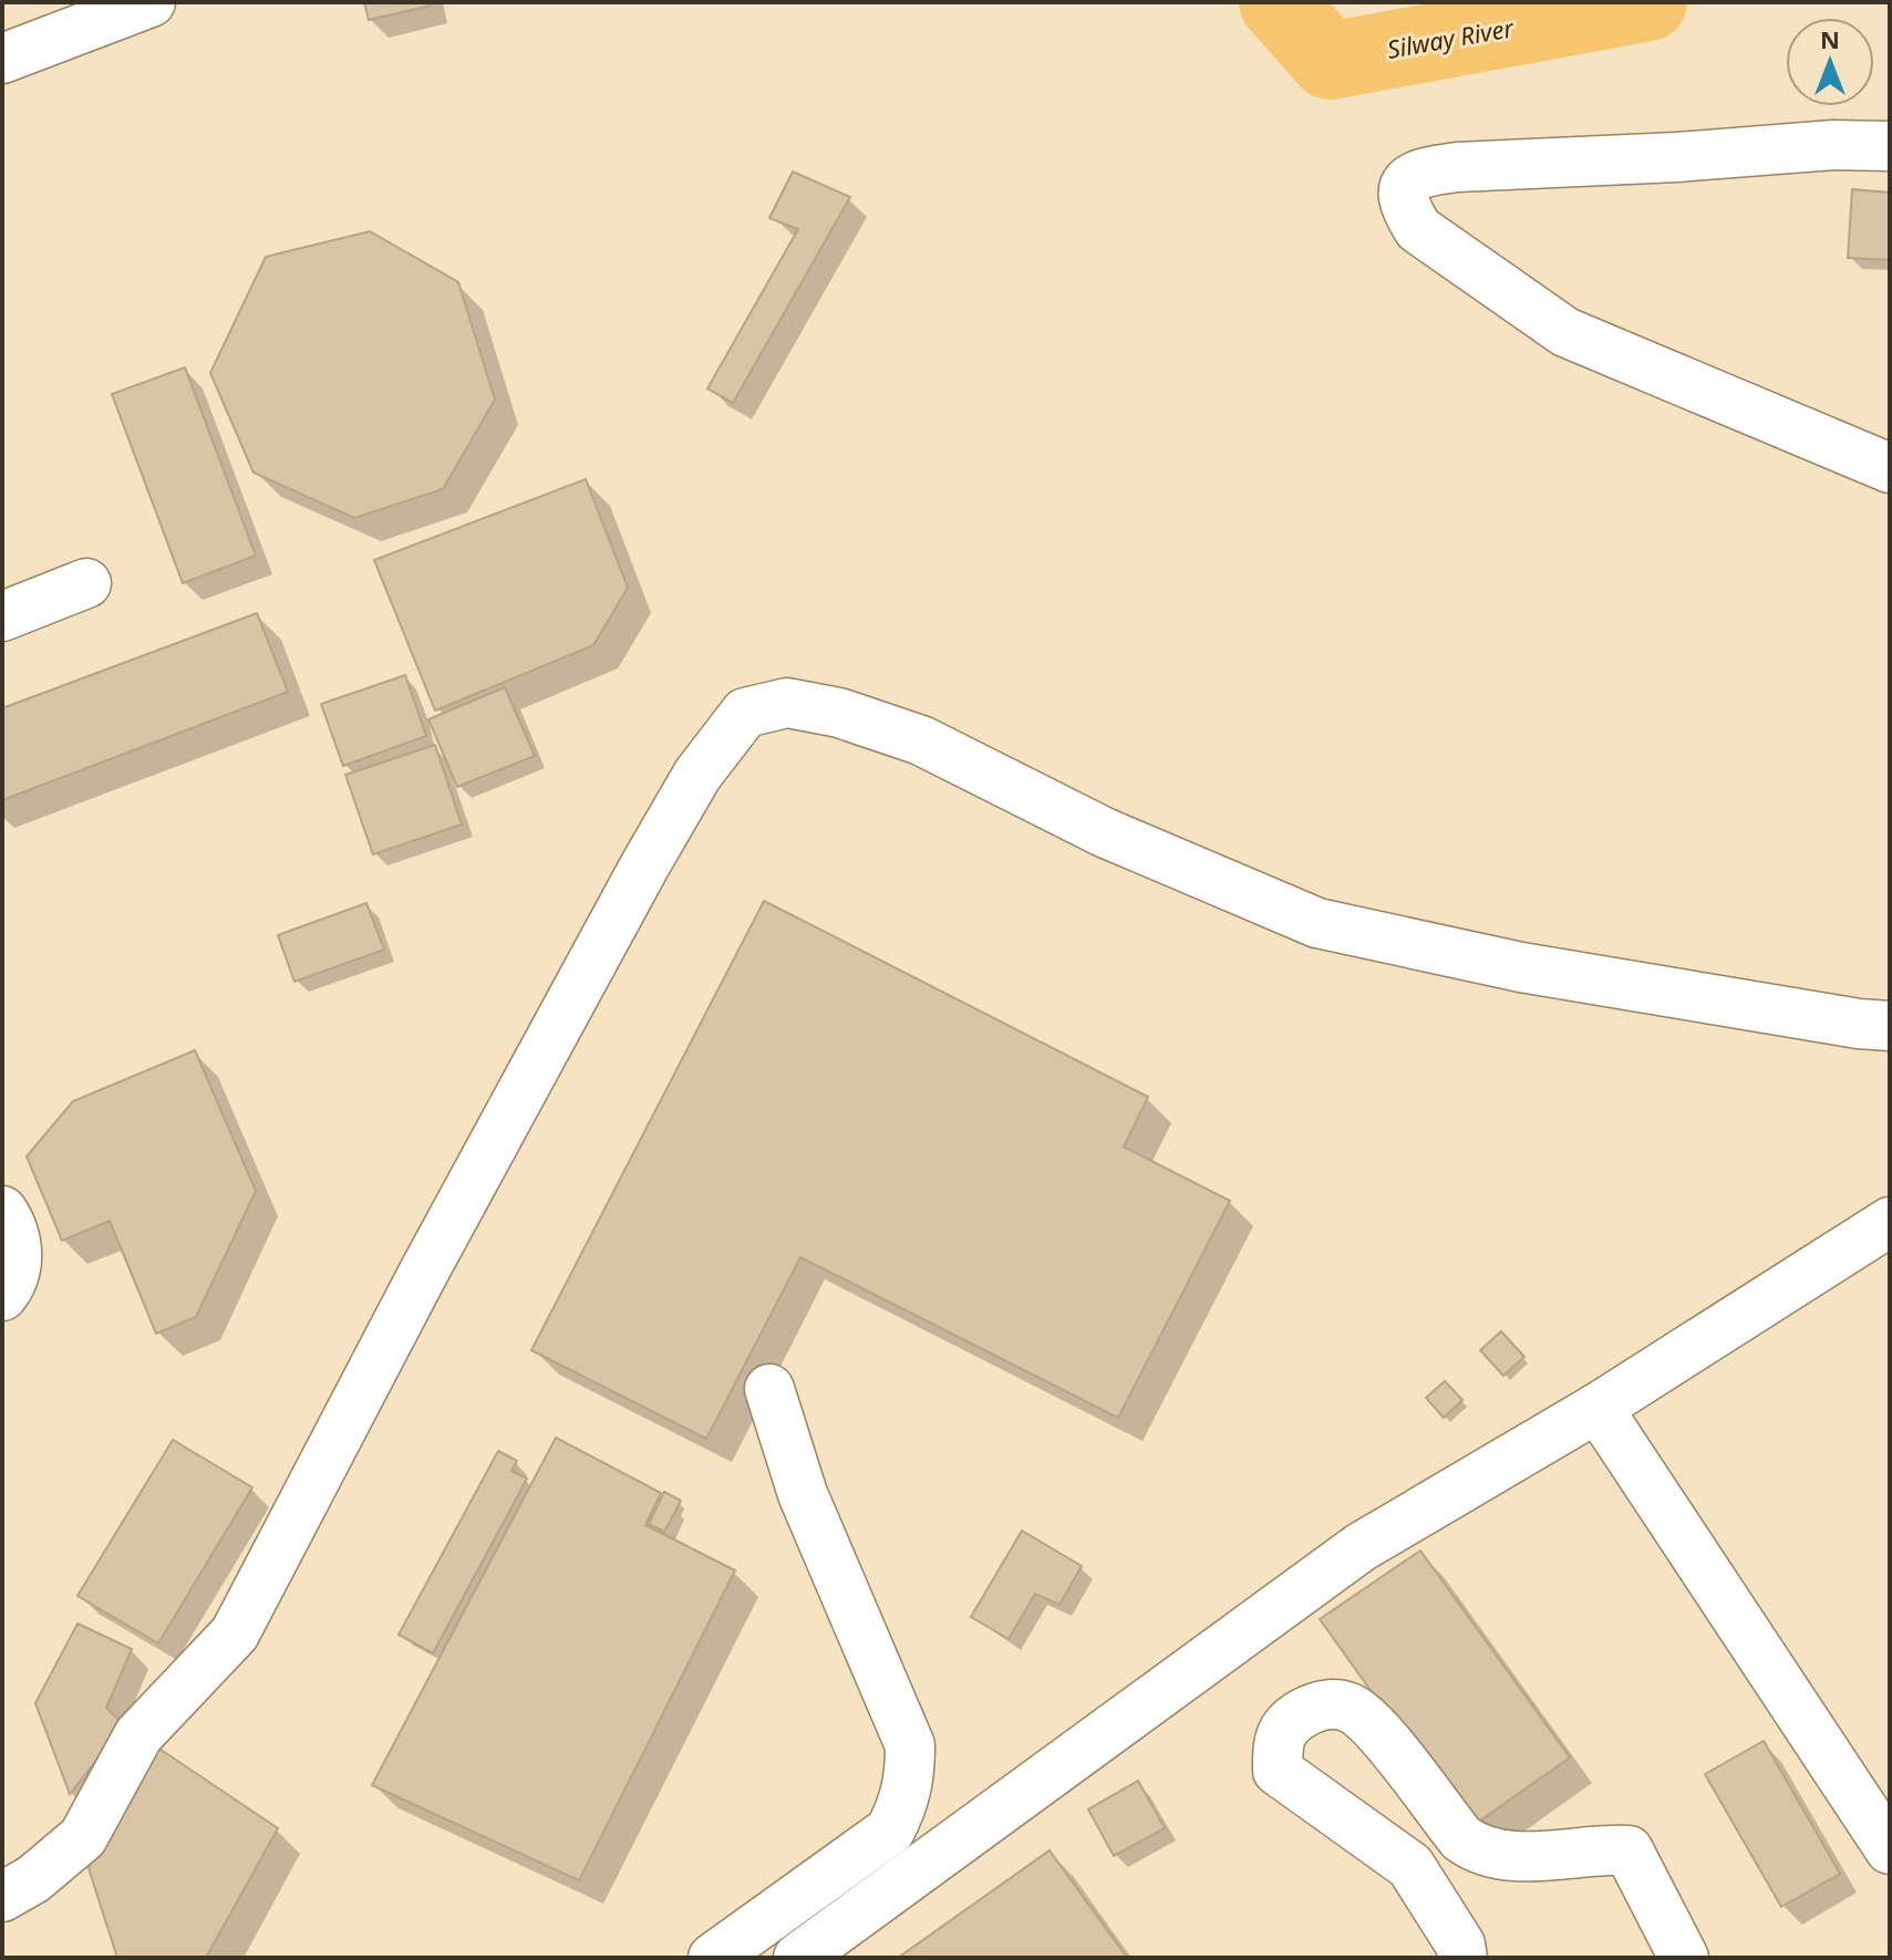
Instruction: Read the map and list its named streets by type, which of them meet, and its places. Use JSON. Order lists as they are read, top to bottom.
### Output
{
  "water": ["Silway River"],
  "north": "top"
}
